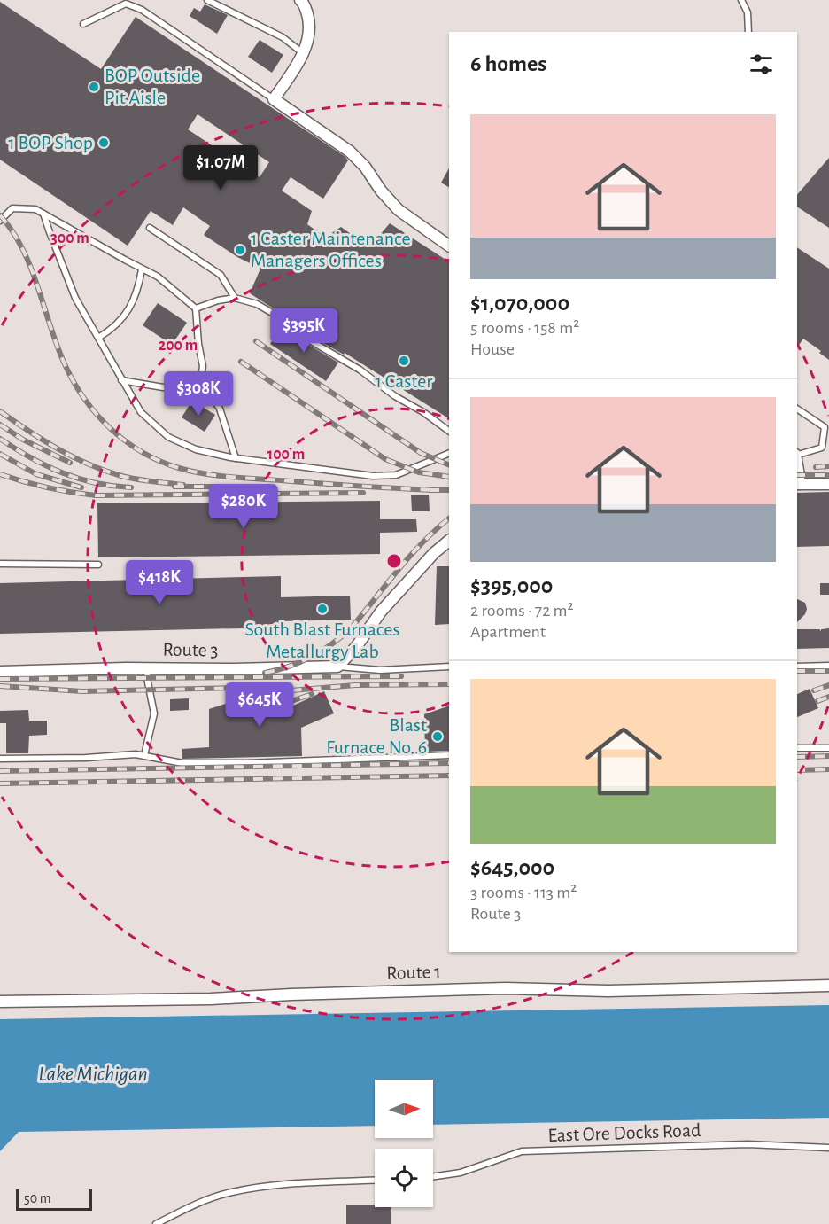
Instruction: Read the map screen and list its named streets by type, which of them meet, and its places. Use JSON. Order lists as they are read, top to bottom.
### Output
{
  "streets": {
    "street": ["Route 3", "Route 1"],
    "lane": ["East Ore Docks Road"]
  },
  "water": ["Lake Michigan"],
  "places": [
    "BOP Outside Pit Aisle",
    "1 BOP Shop",
    "1 Caster Maintenance Managers Offices",
    "1 Caster",
    "South Blast Furnaces Metallurgy Lab",
    "Blast Furnace No. 6"
  ],
  "scale_bar": "50 m",
  "north": "right",
  "page": {
    "heading": "6 homes",
    "list": [
      {
        "name": "$1,070,000",
        "note": "5 rooms · 158 m² · House"
      },
      {
        "name": "$395,000",
        "note": "2 rooms · 72 m² · Apartment"
      },
      {
        "name": "$645,000",
        "note": "3 rooms · 113 m² · Route 3"
      }
    ],
    "price": [
      "$1.07M",
      "$395K",
      "$308K",
      "$280K",
      "$418K",
      "$645K"
    ],
    "scale": "50 m"
  },
  "rings": ["300 m", "200 m", "100 m"]
}
